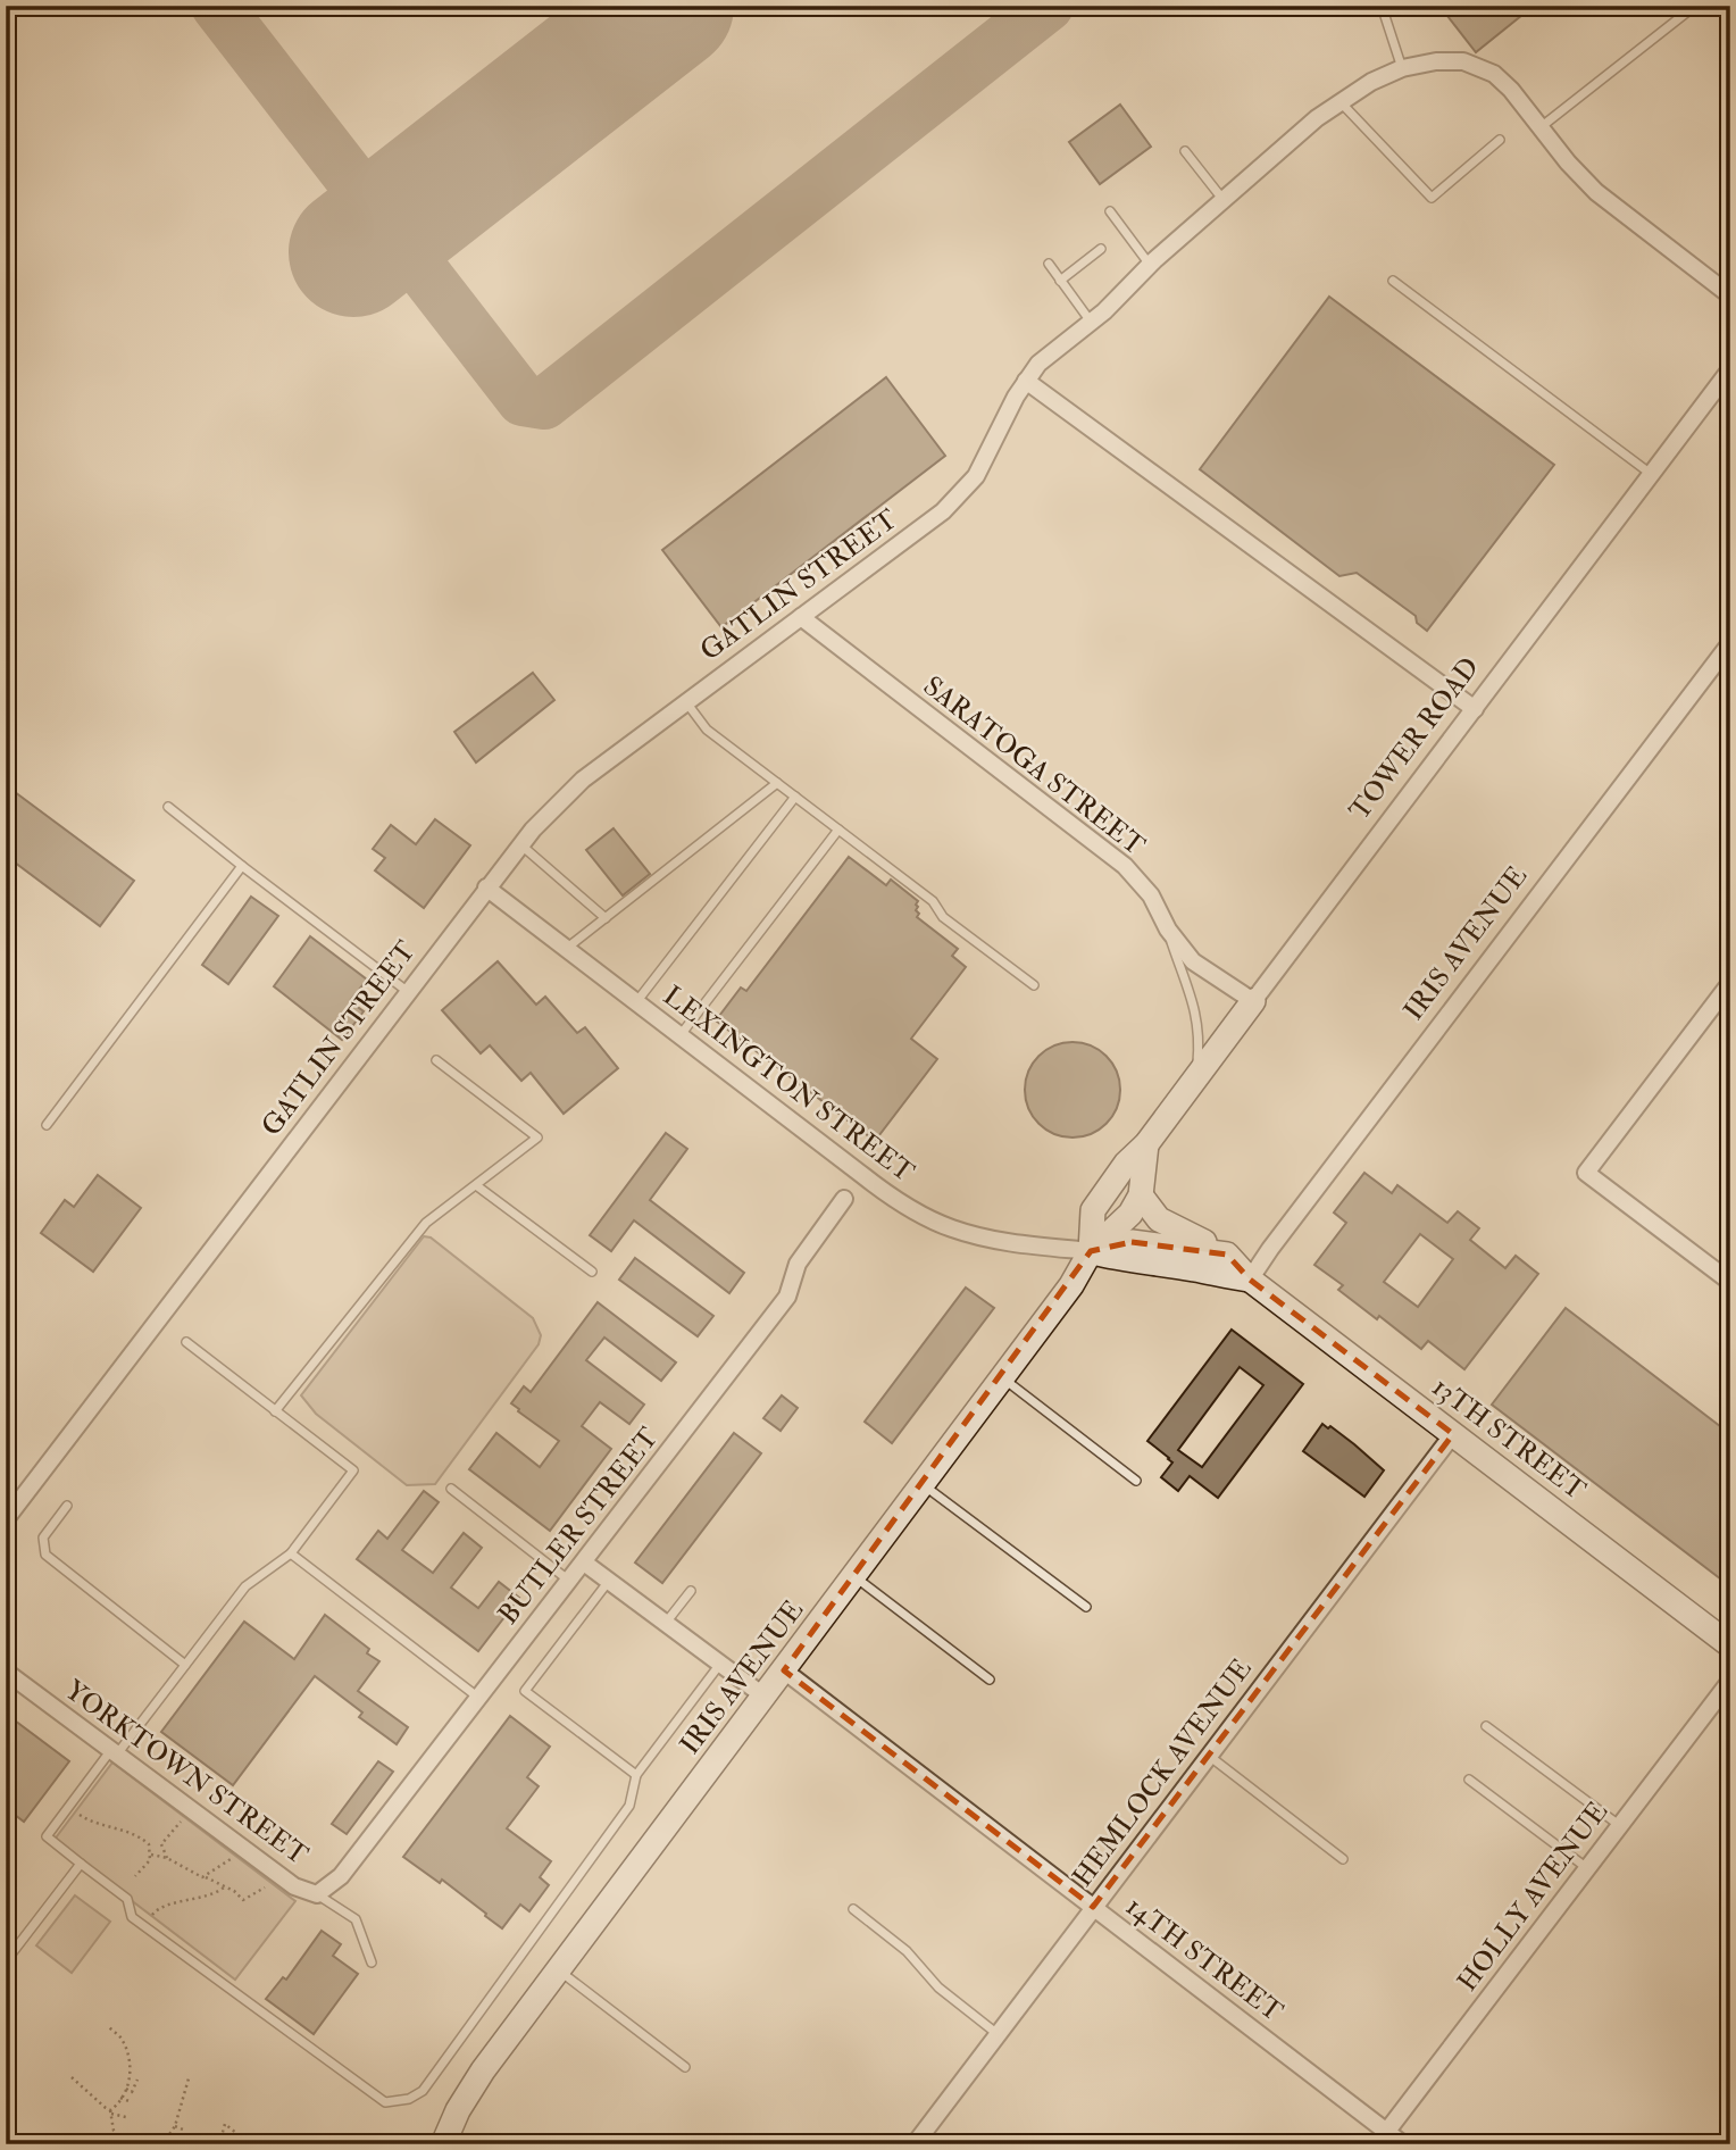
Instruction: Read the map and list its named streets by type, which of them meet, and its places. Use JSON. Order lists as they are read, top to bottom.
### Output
{
  "streets": {
    "street": [
      "GATLIN STREET",
      "TOWER ROAD",
      "SARATOGA STREET",
      "IRIS AVENUE",
      "LEXINGTON STREET",
      "13TH STREET",
      "BUTLER STREET",
      "YORKTOWN STREET",
      "HEMLOCK AVENUE",
      "HOLLY AVENUE",
      "14TH STREET"
    ]
  },
  "crossings": [
    ["GATLIN STREET", "SARATOGA STREET"],
    ["GATLIN STREET", "LEXINGTON STREET"],
    ["TOWER ROAD", "SARATOGA STREET"],
    ["TOWER ROAD", "IRIS AVENUE"],
    ["TOWER ROAD", "LEXINGTON STREET"],
    ["TOWER ROAD", "13TH STREET"],
    ["IRIS AVENUE", "LEXINGTON STREET"],
    ["IRIS AVENUE", "13TH STREET"],
    ["IRIS AVENUE", "14TH STREET"],
    ["LEXINGTON STREET", "13TH STREET"],
    ["13TH STREET", "HEMLOCK AVENUE"],
    ["BUTLER STREET", "YORKTOWN STREET"],
    ["HEMLOCK AVENUE", "14TH STREET"],
    ["HOLLY AVENUE", "14TH STREET"]
  ]
}
